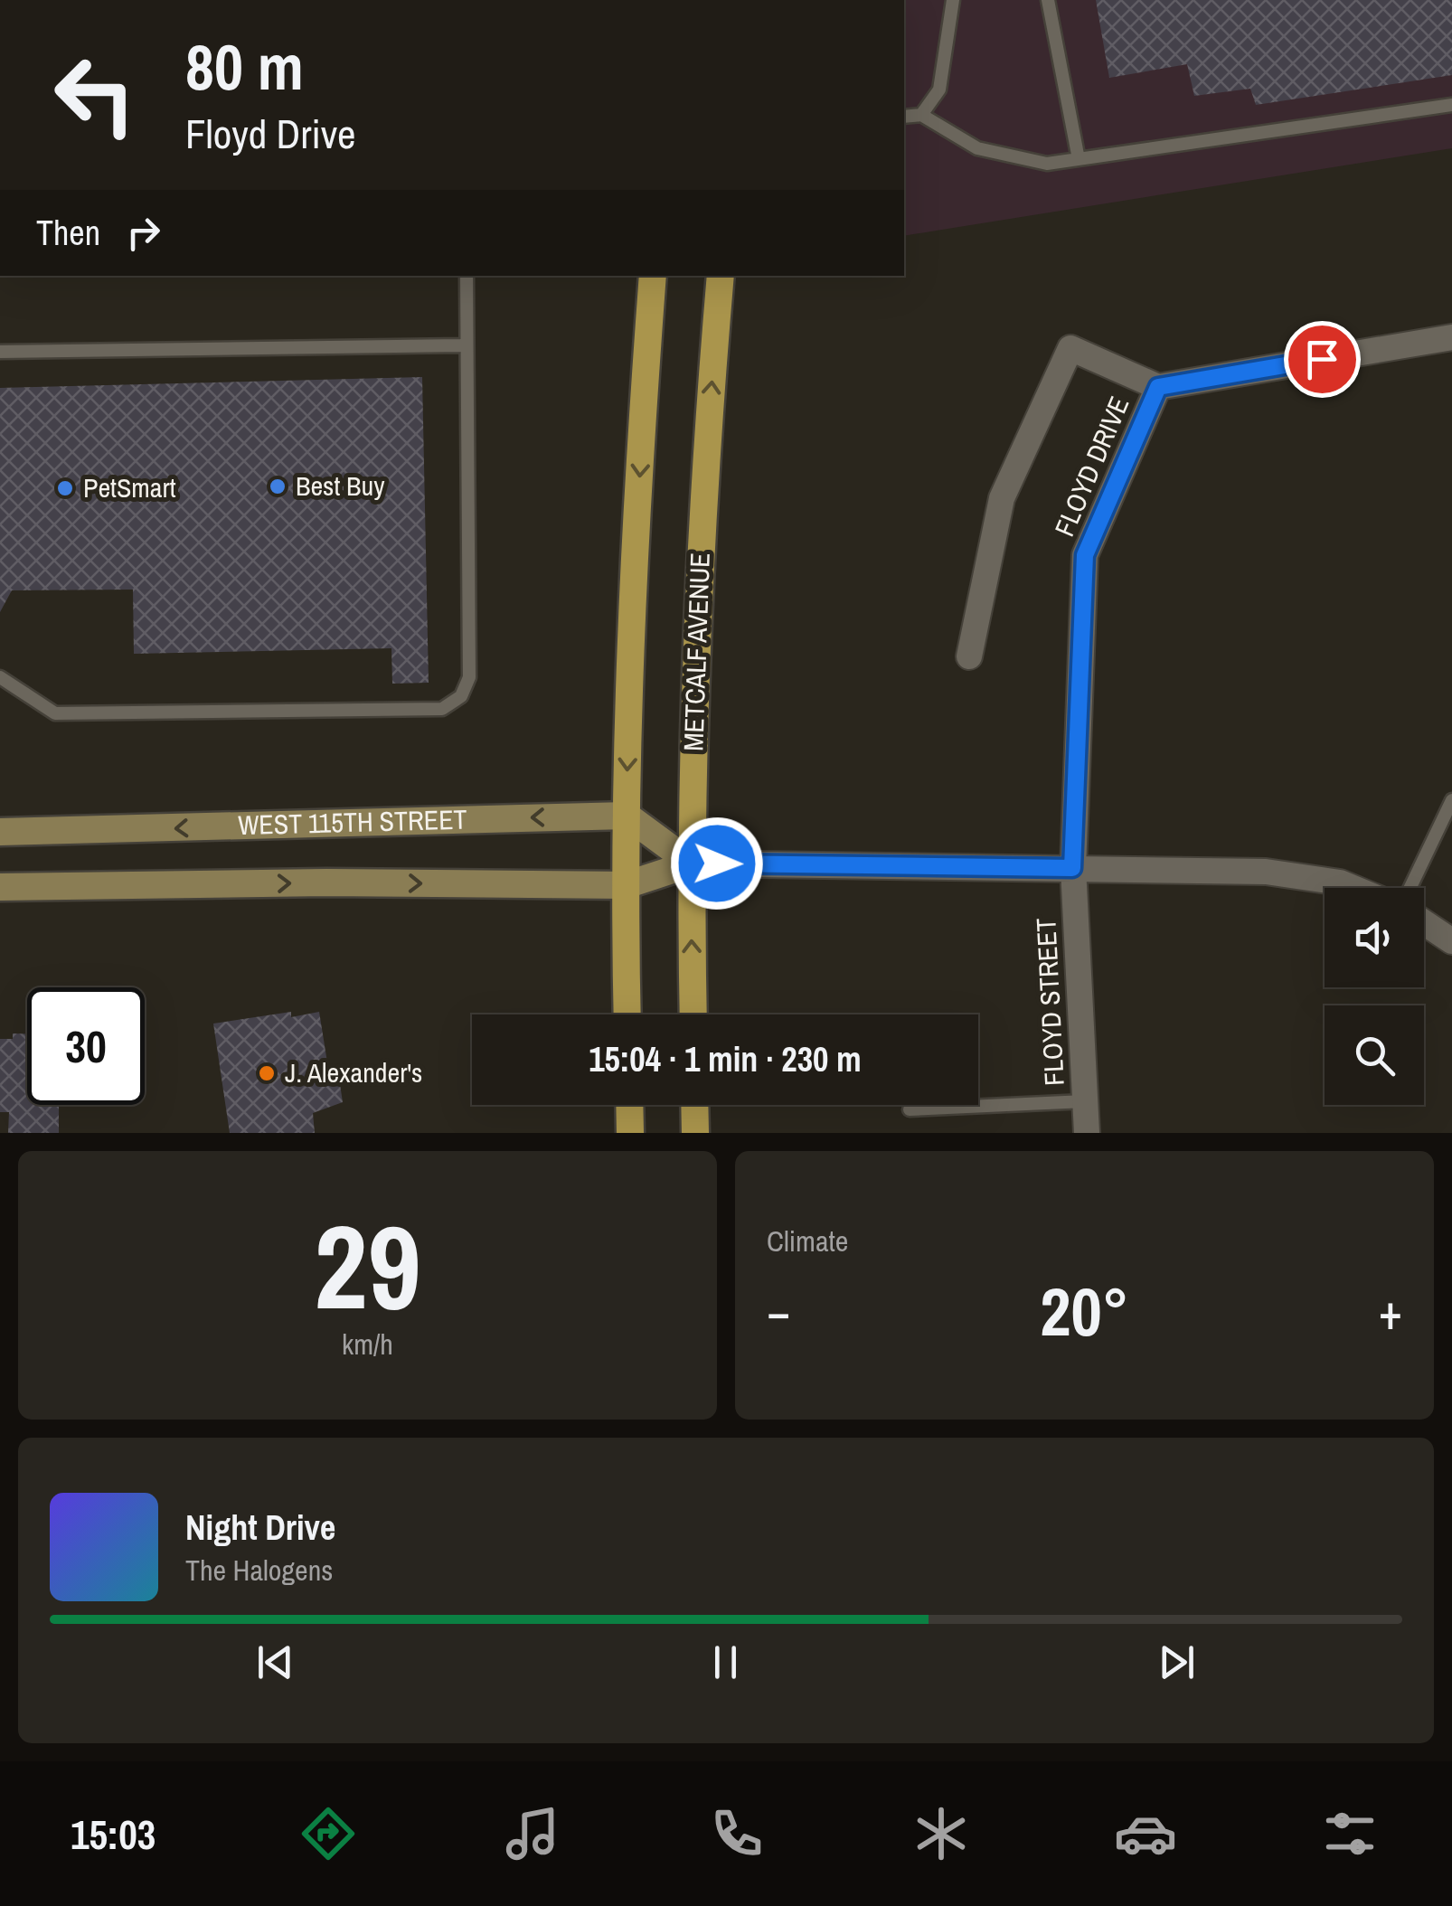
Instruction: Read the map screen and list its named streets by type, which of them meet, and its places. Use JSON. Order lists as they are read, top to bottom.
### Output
{
  "streets": {
    "main road": ["METCALF AVENUE"],
    "street": ["FLOYD DRIVE", "WEST 115TH STREET", "FLOYD STREET"]
  },
  "crossings": [
    ["FLOYD DRIVE", "FLOYD STREET"]
  ],
  "places": ["Best Buy", "PetSmart", "J. Alexander's"],
  "page": {
    "turn": ["80 m", "Floyd Drive"],
    "then": "Then",
    "limit": "30",
    "trip": "15:04 · 1 min · 230 m",
    "tile": [
      ["29", "km/h"],
      "Climate"
    ],
    "heat": ["−", "20°", "+"],
    "song": ["Night Drive", "The Halogens"],
    "tabs": "15:03"
  }
}
